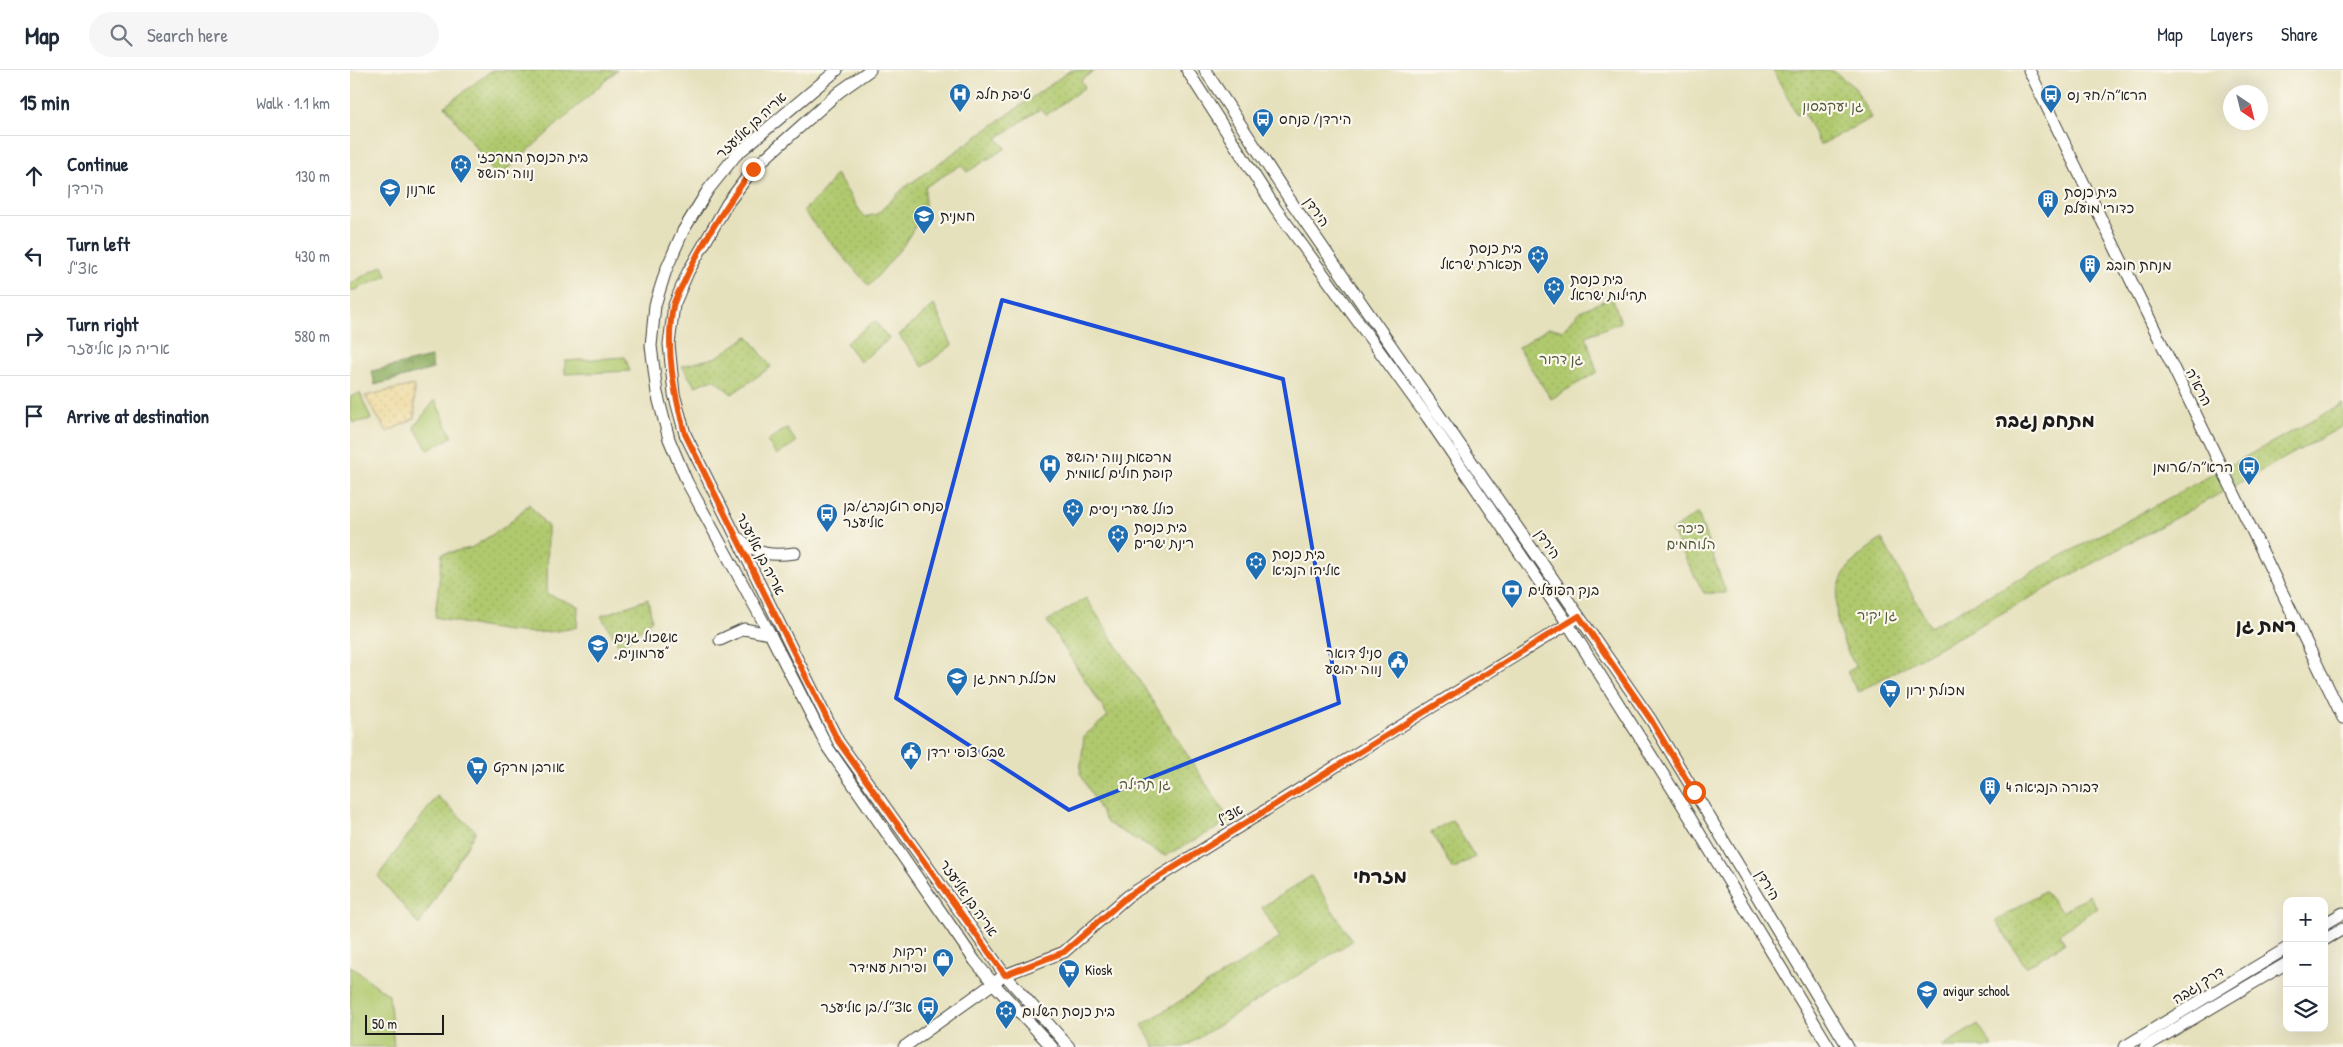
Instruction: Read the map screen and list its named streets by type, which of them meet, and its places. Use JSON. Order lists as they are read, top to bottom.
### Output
{
  "streets": {
    "street": [
      "אריה בן אליעזר",
      "הירדן",
      "הרא\"ה",
      "אצ\"ל",
      "דרך נגבה"
    ]
  },
  "crossings": [
    ["אריה בן אליעזר", "אצ\"ל"],
    ["הירדן", "אצ\"ל"]
  ],
  "districts": ["מתחם נגבה", "רמת גן", "מזרחי"],
  "parks": [
    "גן יעקבסון",
    "גן דרור",
    "כיכר הלוחמים",
    "גן יקיר",
    "גן תהילה"
  ],
  "places": {
    "hospital": ["טיפת חלב", "מרפאת נווה יהושע קופת חולים לאומית"],
    "bus stop": [
      "הרא״ה/חד נס",
      "הירדן/ פנחס",
      "הרא״ה/טרומן",
      "פנחס רוטנברג/בן אליעזר",
      "אצ״ל/בן אליעזר"
    ],
    "synagogue": [
      "בית הכנסת המרכזי נווה יהושע",
      "בית כנסת תפארת ישראל",
      "בית כנסת תהילות ישראל",
      "כולל שערי ניסים",
      "בית כנסת רינת ישרים",
      "בית כנסת אליהו הנביא",
      "בית כנסת השלום"
    ],
    "school or university": [
      "ארנון",
      "חמנית",
      "אשכול גנים „ערמונים”",
      "מכללת רמת גן",
      "avigur school"
    ],
    "building": ["בית כנסת כדורי מועלם", "מנחת חובב", "דבורה הנביאה 4"],
    "bank": ["בנק הפועלים"],
    "public building": ["סניף דואר נווה יהושע", "שבט צופי ירדן"],
    "supermarket": ["מכולת ירון", "אורבן מרקט", "Kiosk"],
    "shop": ["ירקות ופירות עמידר"]
  },
  "scale_bar": "50 m",
  "north": "bottom right",
  "page": {
    "header": "Map",
    "search": "Search here",
    "nav": ["Map", "Layers", "Share"],
    "heading": ["15 min", "Walk · 1.1 km"],
    "list": [
      ["Continue", "הירדן", "130 m"],
      ["Turn left", "אצ\"ל", "430 m"],
      ["Turn right", "אריה בן אליעזר", "580 m"],
      "Arrive at destination"
    ],
    "map_buttons": ["+", "−"],
    "scale": "50 m"
  }
}
